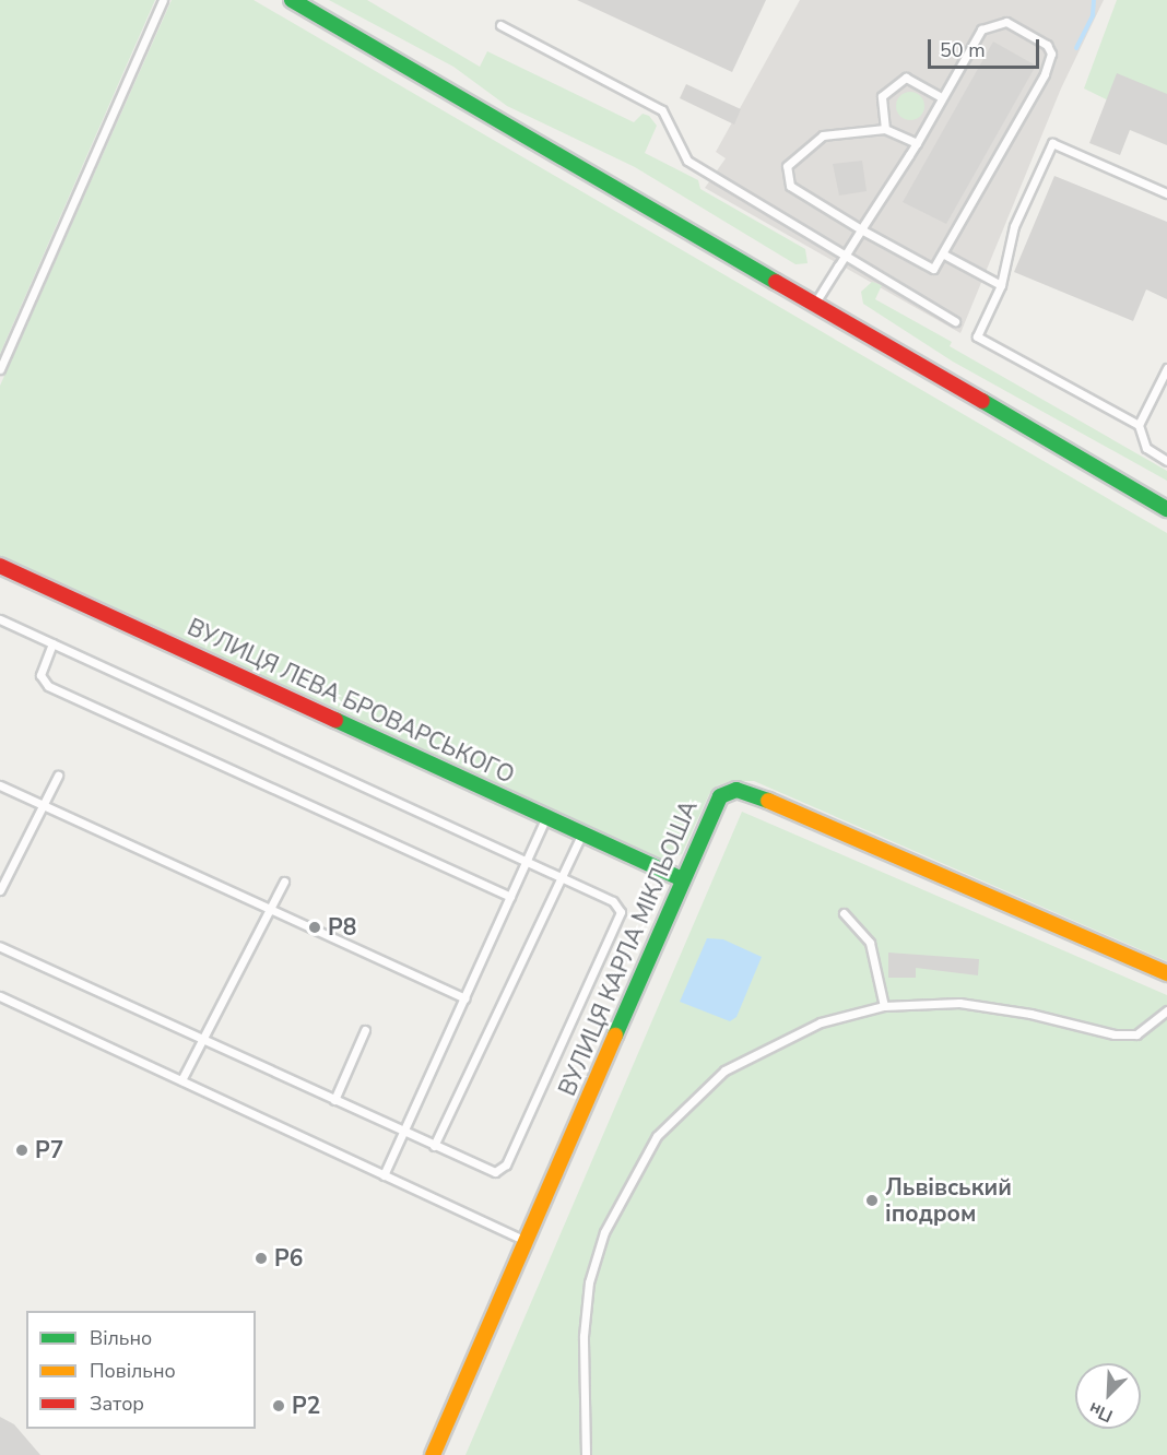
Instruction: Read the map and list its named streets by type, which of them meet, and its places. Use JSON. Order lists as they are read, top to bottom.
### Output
{
  "streets": {
    "main road": ["ВУЛИЦЯ ЛЕВА БРОВАРСЬКОГО", "ВУЛИЦЯ КАРЛА МІКЛЬОША"]
  },
  "crossings": [
    ["ВУЛИЦЯ ЛЕВА БРОВАРСЬКОГО", "ВУЛИЦЯ КАРЛА МІКЛЬОША"]
  ],
  "places": [
    "P8",
    "P7",
    "Львівський іподром",
    "P6",
    "P2"
  ],
  "legend": ["Вільно", "Повільно", "Затор"],
  "scale_bar": "50 m",
  "north": "bottom left"
}
